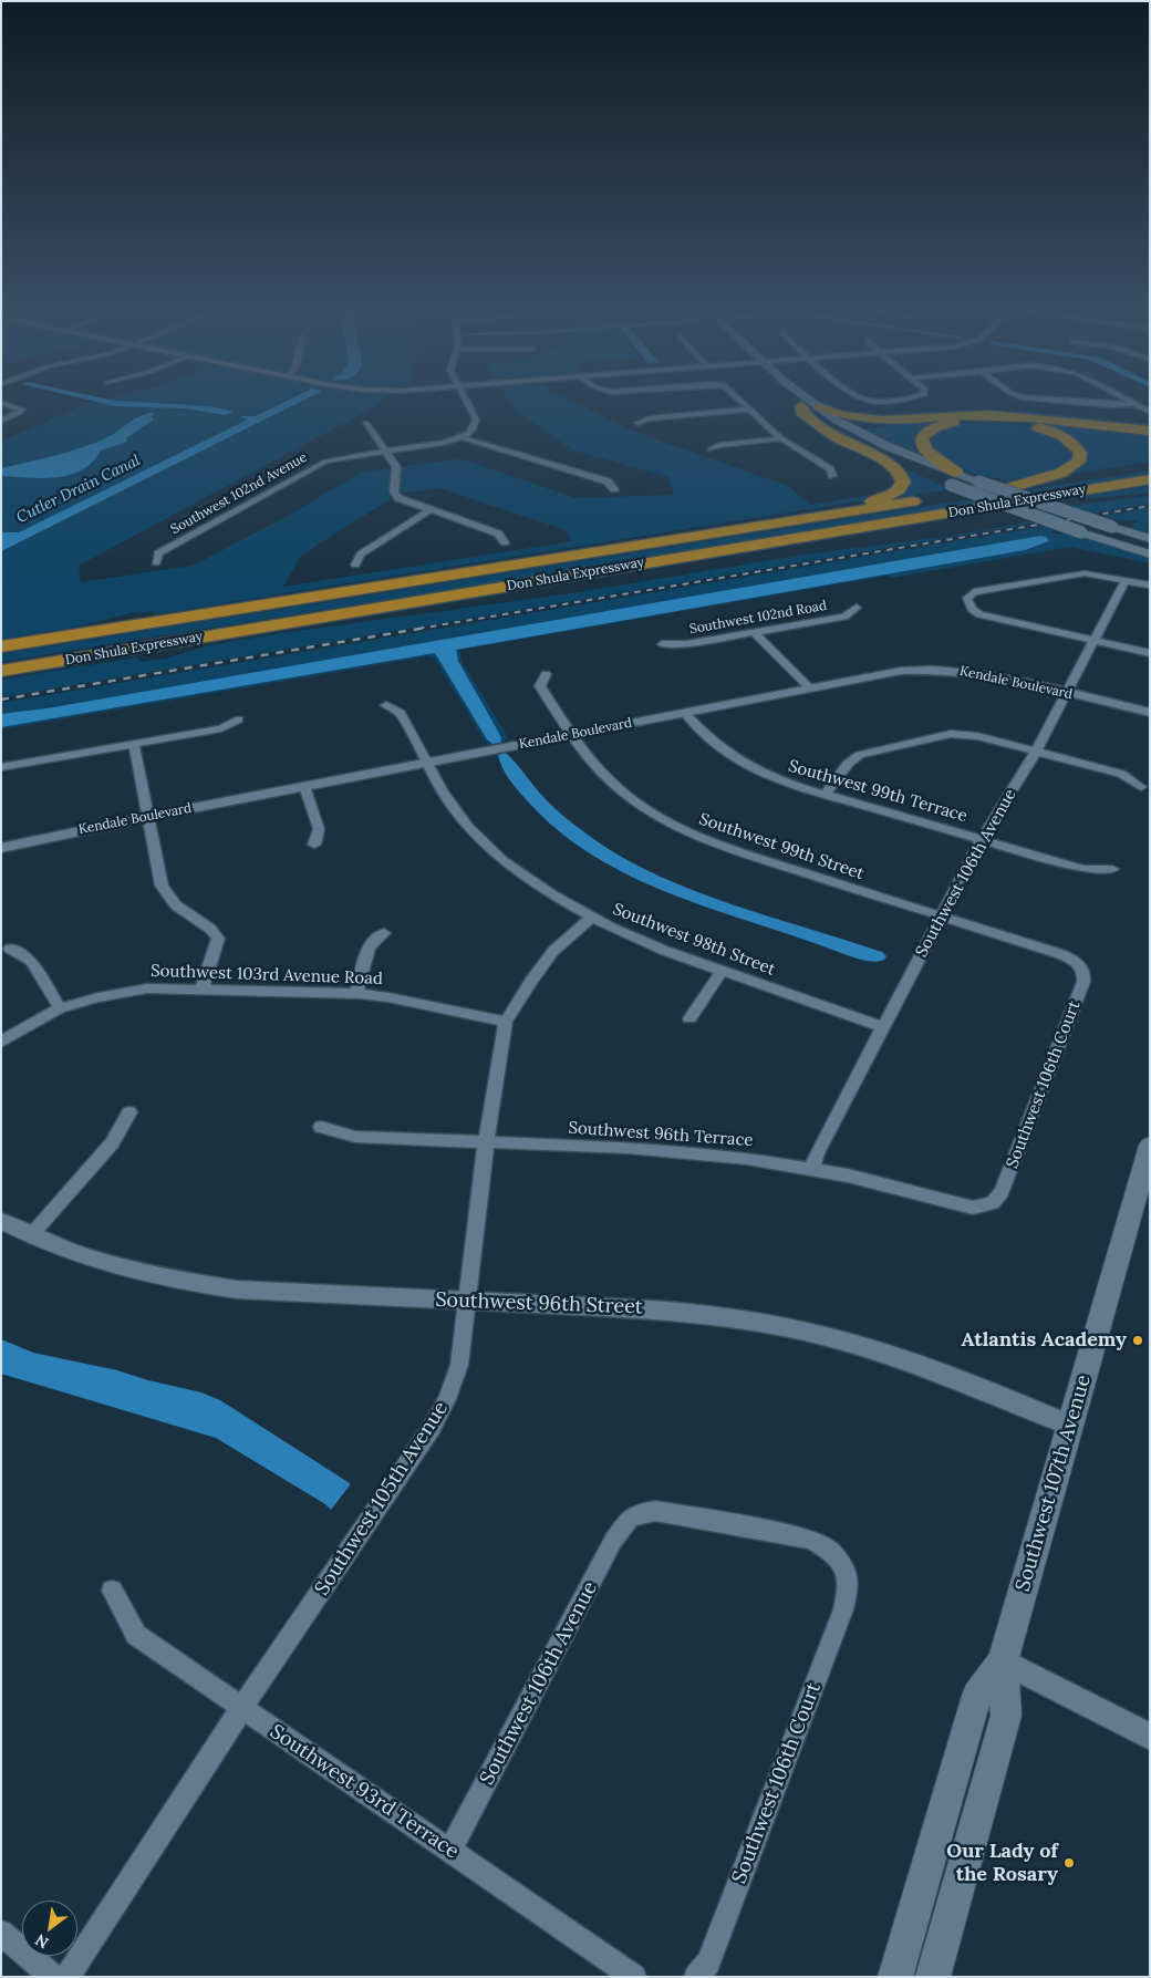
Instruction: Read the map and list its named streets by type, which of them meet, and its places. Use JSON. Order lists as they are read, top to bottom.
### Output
{
  "streets": {
    "highway": ["Don Shula Expressway"],
    "main road": ["Southwest 107th Avenue"],
    "street": [
      "Southwest 102nd Avenue",
      "Southwest 102nd Road",
      "Kendale Boulevard",
      "Southwest 99th Terrace",
      "Southwest 99th Street",
      "Southwest 106th Avenue",
      "Southwest 98th Street",
      "Southwest 103rd Avenue Road",
      "Southwest 106th Court",
      "Southwest 96th Terrace",
      "Southwest 96th Street",
      "Southwest 105th Avenue",
      "Southwest 93rd Terrace"
    ]
  },
  "crossings": [
    ["Kendale Boulevard", "Southwest 99th Terrace"],
    ["Kendale Boulevard", "Southwest 99th Street"],
    ["Kendale Boulevard", "Southwest 106th Avenue"],
    ["Kendale Boulevard", "Southwest 98th Street"],
    ["Southwest 99th Terrace", "Southwest 106th Avenue"],
    ["Southwest 99th Street", "Southwest 106th Avenue"],
    ["Southwest 99th Street", "Southwest 106th Court"],
    ["Southwest 106th Avenue", "Southwest 98th Street"],
    ["Southwest 106th Avenue", "Southwest 106th Court"],
    ["Southwest 106th Avenue", "Southwest 96th Terrace"],
    ["Southwest 106th Avenue", "Southwest 93rd Terrace"],
    ["Southwest 98th Street", "Southwest 105th Avenue"],
    ["Southwest 103rd Avenue Road", "Southwest 105th Avenue"],
    ["Southwest 106th Court", "Southwest 96th Terrace"],
    ["Southwest 96th Terrace", "Southwest 105th Avenue"],
    ["Southwest 96th Street", "Southwest 107th Avenue"],
    ["Southwest 96th Street", "Southwest 105th Avenue"],
    ["Southwest 105th Avenue", "Southwest 93rd Terrace"]
  ],
  "water": ["Cutler Drain Canal"],
  "places": ["Atlantis Academy", "Our Lady of the Rosary"],
  "north": "bottom left"
}
